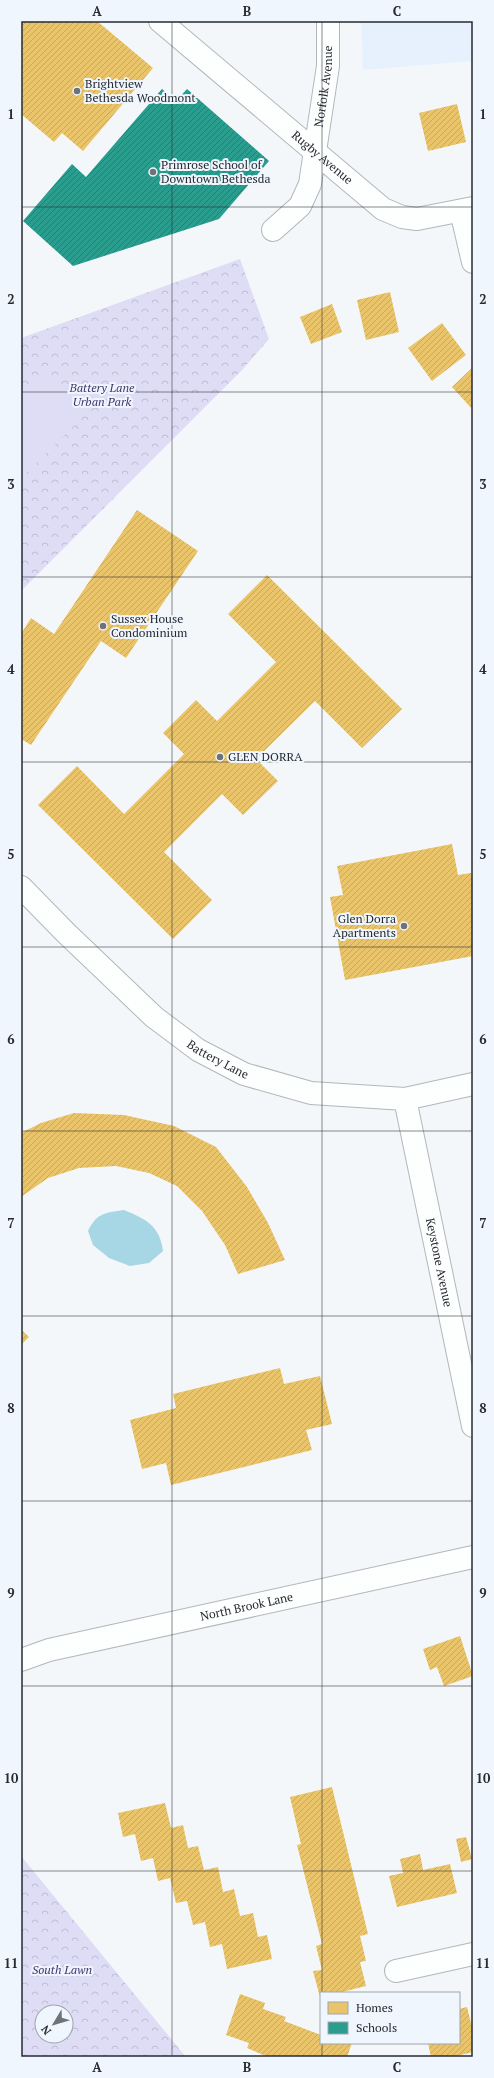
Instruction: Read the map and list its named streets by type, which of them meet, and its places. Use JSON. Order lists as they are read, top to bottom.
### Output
{
  "streets": {
    "street": [
      "Norfolk Avenue",
      "Rugby Avenue",
      "Battery Lane",
      "Keystone Avenue",
      "North Brook Lane"
    ]
  },
  "crossings": [
    ["Norfolk Avenue", "Rugby Avenue"],
    ["Battery Lane", "Keystone Avenue"]
  ],
  "parks": ["Battery Lane Urban Park", "South Lawn"],
  "places": [
    "Brightview Bethesda Woodmont",
    "Primrose School of Downtown Bethesda",
    "Sussex House Condominium",
    "GLEN DORRA",
    "Glen Dorra Apartments"
  ],
  "legend": ["Homes", "Schools"],
  "north": "bottom left",
  "grid": {
    "columns": ["A", "B", "C"],
    "rows": [
      "1",
      "2",
      "3",
      "4",
      "5",
      "6",
      "7",
      "8",
      "9",
      "10",
      "11"
    ]
  }
}
